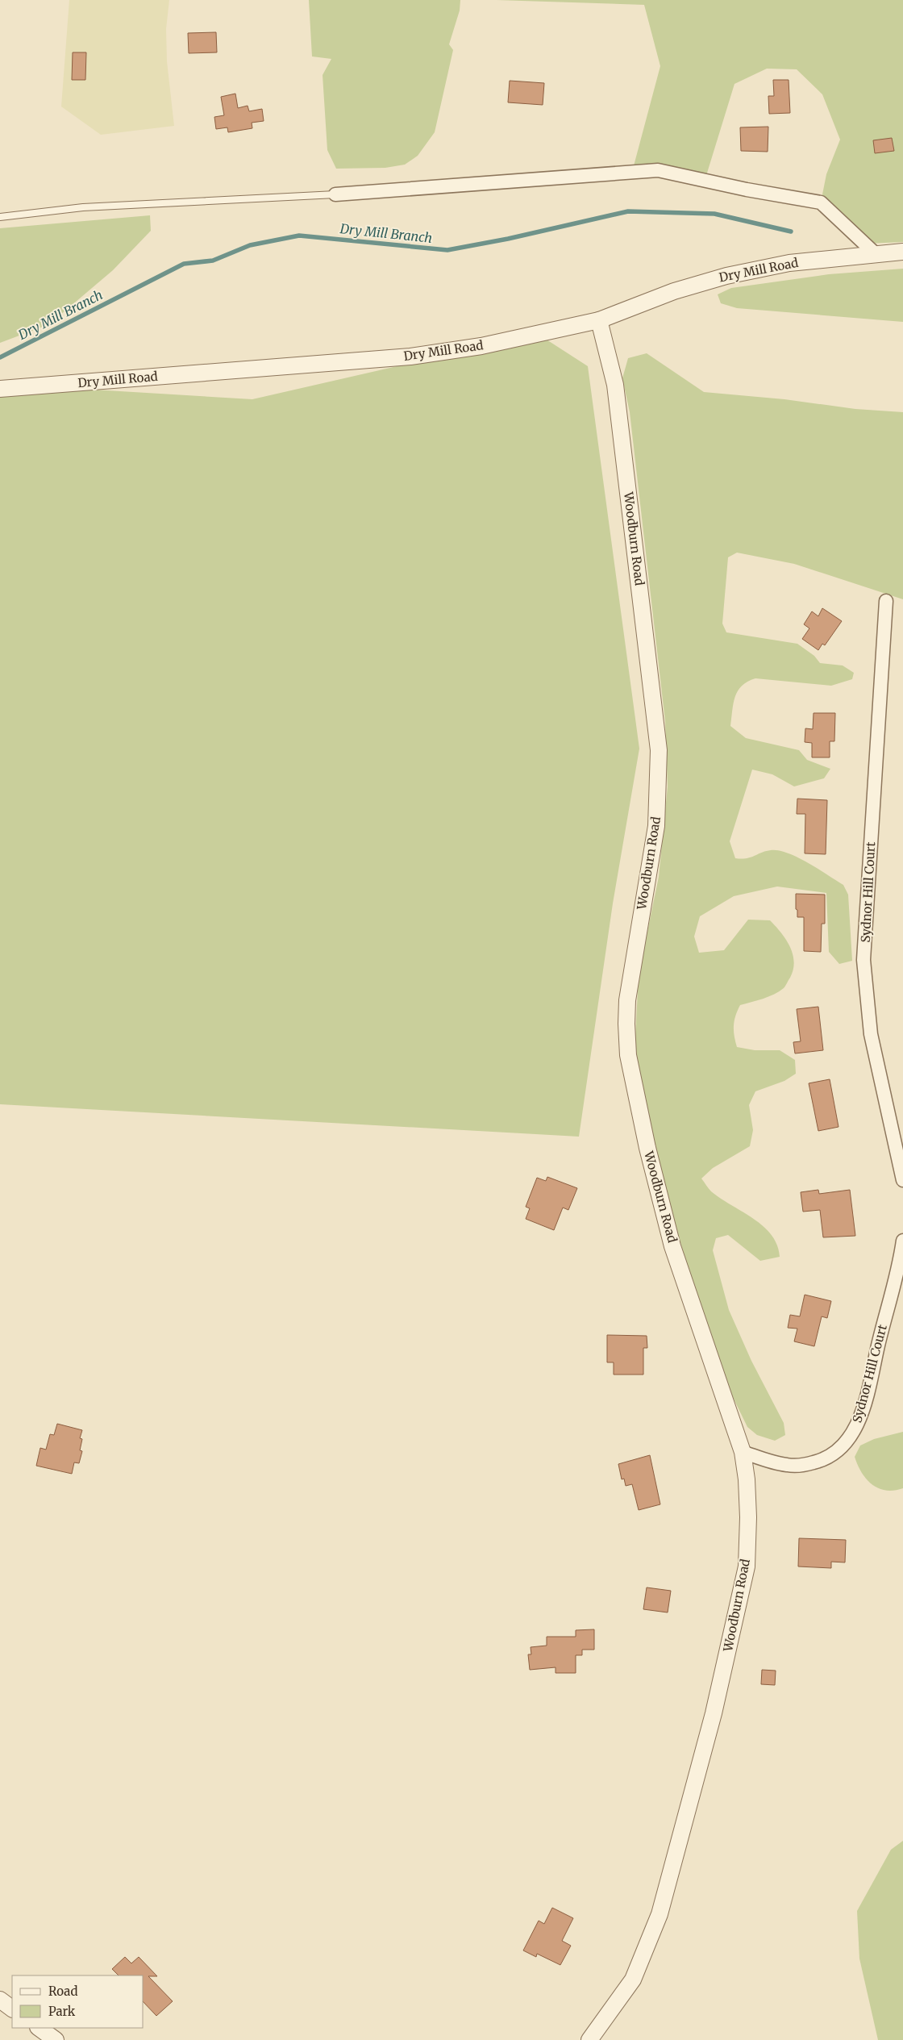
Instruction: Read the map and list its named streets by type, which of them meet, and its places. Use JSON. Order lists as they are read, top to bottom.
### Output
{
  "streets": {
    "street": ["Dry Mill Road", "Woodburn Road", "Sydnor Hill Court"]
  },
  "crossings": [
    ["Dry Mill Road", "Woodburn Road"],
    ["Woodburn Road", "Sydnor Hill Court"]
  ],
  "water": ["Dry Mill Branch"],
  "legend": ["Road", "Park"]
}
